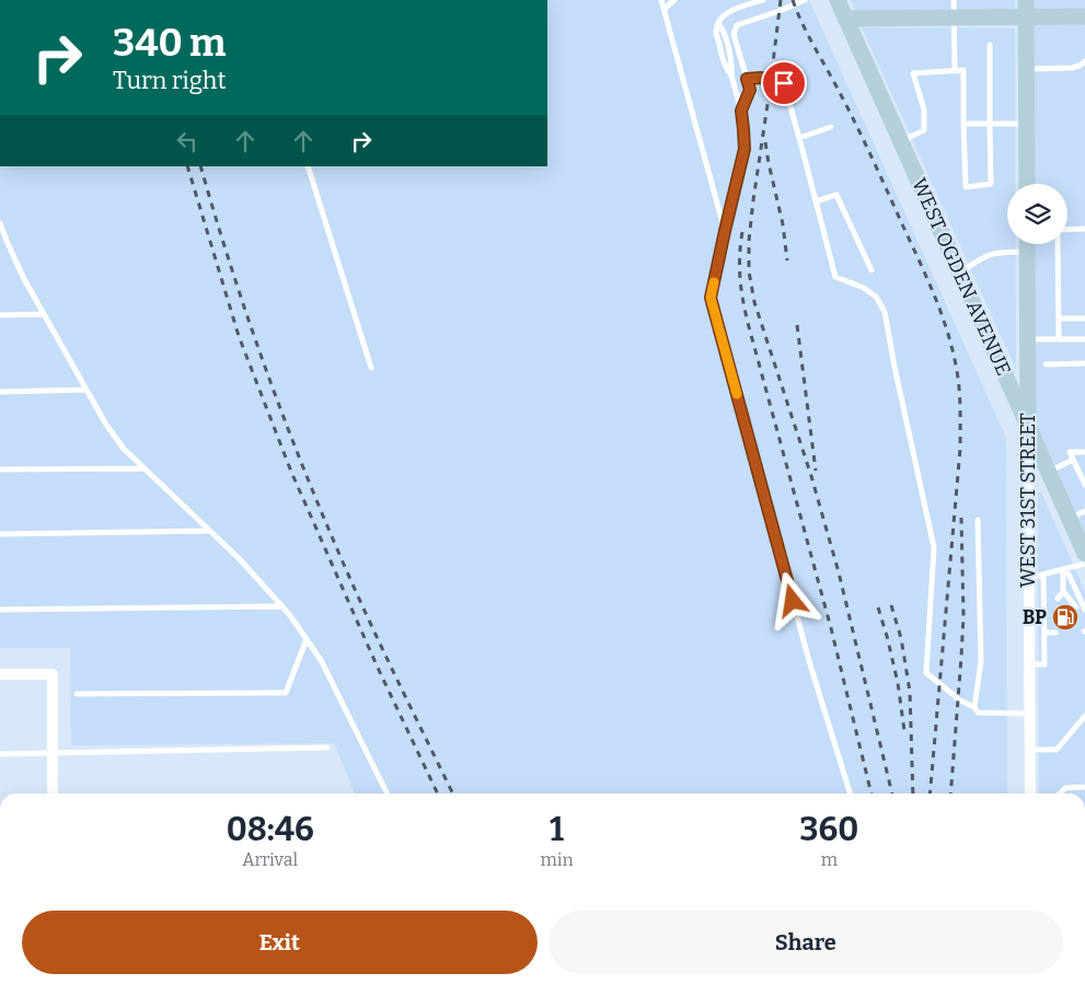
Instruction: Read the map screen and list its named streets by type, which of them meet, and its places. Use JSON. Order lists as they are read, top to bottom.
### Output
{
  "streets": {
    "main road": ["WEST OGDEN AVENUE", "WEST 31ST STREET"]
  },
  "crossings": [
    ["WEST OGDEN AVENUE", "WEST 31ST STREET"]
  ],
  "places": {
    "fuel station": ["BP"]
  },
  "page": {
    "turn": ["340 m", "Turn right"],
    "eta": [
      "08:46",
      "Arrival",
      "1",
      "min",
      "360",
      "m"
    ],
    "buttons": ["Exit", "Share"]
  }
}
